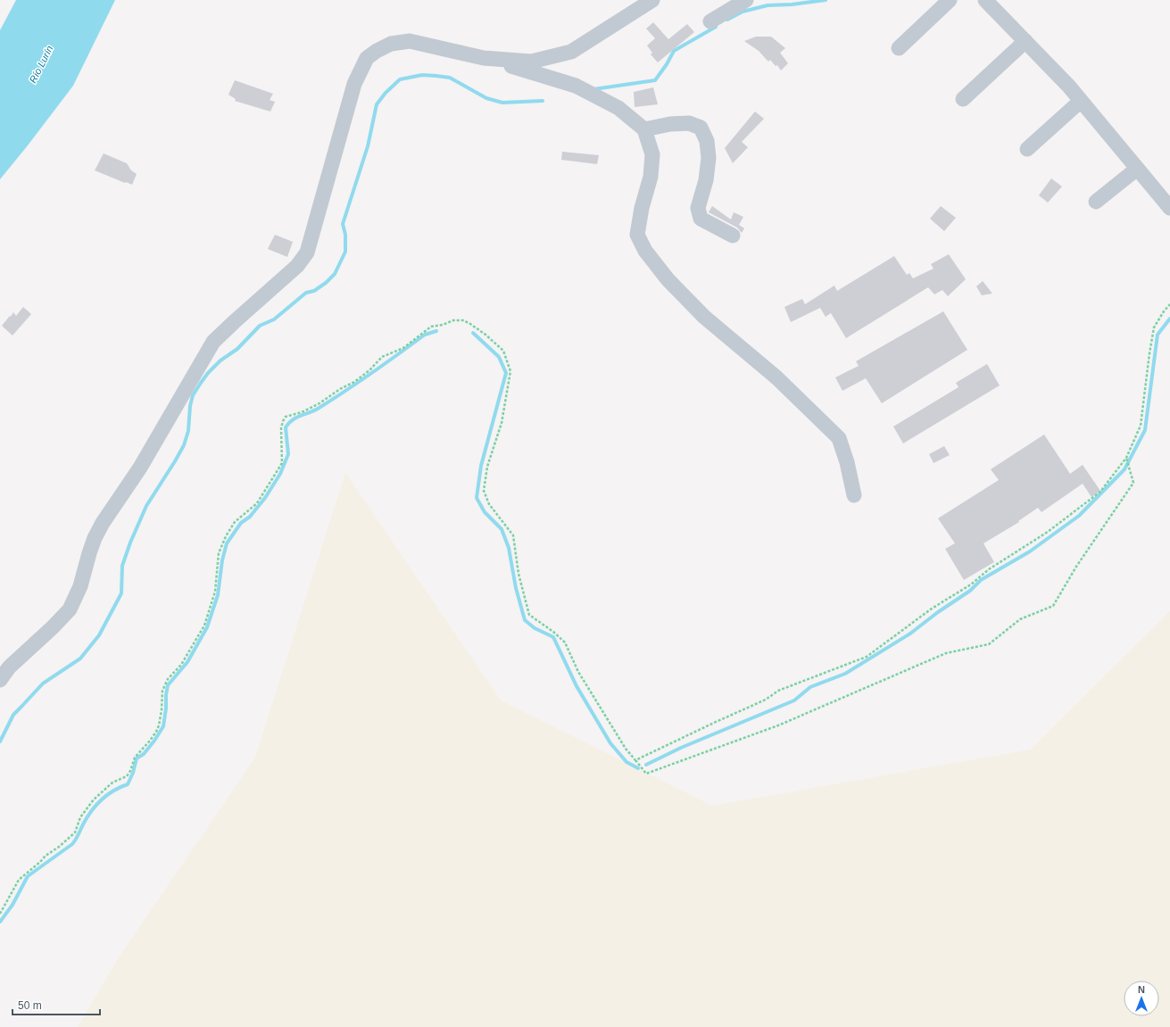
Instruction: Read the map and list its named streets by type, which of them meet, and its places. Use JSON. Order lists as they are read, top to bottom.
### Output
{
  "water": ["Río Lurín"],
  "scale_bar": "50 m",
  "north": "top"
}
